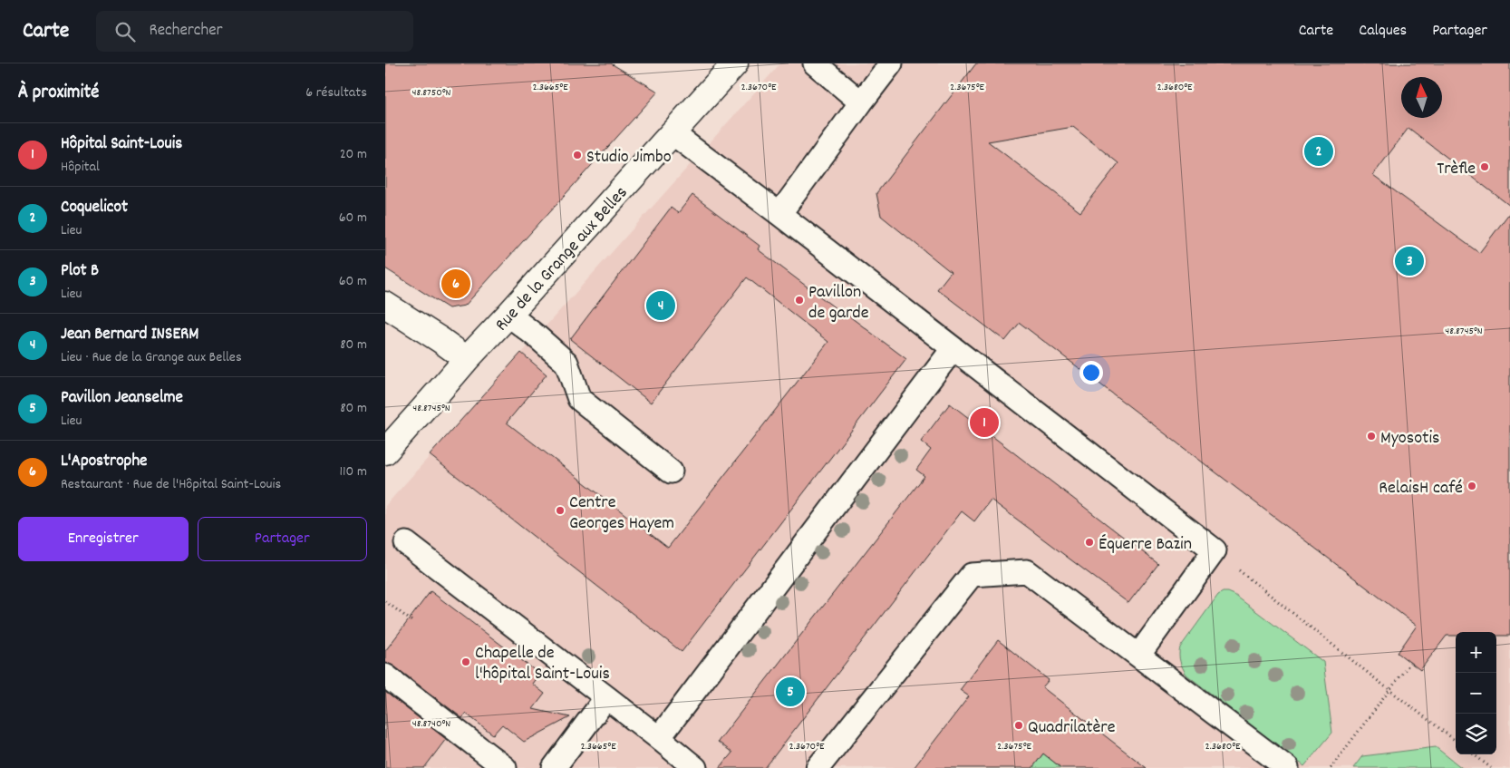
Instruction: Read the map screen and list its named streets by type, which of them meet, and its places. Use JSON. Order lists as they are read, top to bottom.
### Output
{
  "streets": {
    "street": ["Rue de la Grange aux Belles"]
  },
  "places": [
    "Studio Jimbo",
    "Trèfle",
    "Pavillon de garde",
    "Myosotis",
    "RelaisH café",
    "Centre Georges Hayem",
    "Équerre Bazin",
    "Chapelle de l'hôpital Saint-Louis",
    "Quadrilatère"
  ],
  "north": "top",
  "page": {
    "header": "Carte",
    "search": "Rechercher",
    "nav": ["Carte", "Calques", "Partager"],
    "heading": ["À proximité", "6 résultats"],
    "list": [
      {
        "mark": "1",
        "name": "Hôpital Saint-Louis",
        "note": "Hôpital",
        "value": "20 m"
      },
      {
        "mark": "2",
        "name": "Coquelicot",
        "note": "Lieu",
        "value": "60 m"
      },
      {
        "mark": "3",
        "name": "Plot B",
        "note": "Lieu",
        "value": "60 m"
      },
      {
        "mark": "4",
        "name": "Jean Bernard INSERM",
        "note": "Lieu · Rue de la Grange aux Belles",
        "value": "80 m"
      },
      {
        "mark": "5",
        "name": "Pavillon Jeanselme",
        "note": "Lieu",
        "value": "80 m"
      },
      {
        "mark": "6",
        "name": "L'Apostrophe",
        "note": "Restaurant · Rue de l'Hôpital Saint-Louis",
        "value": "110 m"
      }
    ],
    "pins": [
      "2",
      "3",
      "6",
      "4",
      "1",
      "5"
    ],
    "buttons": ["Enregistrer", "Partager"],
    "map_buttons": ["+", "−"]
  },
  "coordinates": [
    "2.3665°E",
    "2.3670°E",
    "2.3675°E",
    "2.3680°E",
    "48.8750°N",
    "48.8745°N",
    "48.8740°N"
  ]
}
